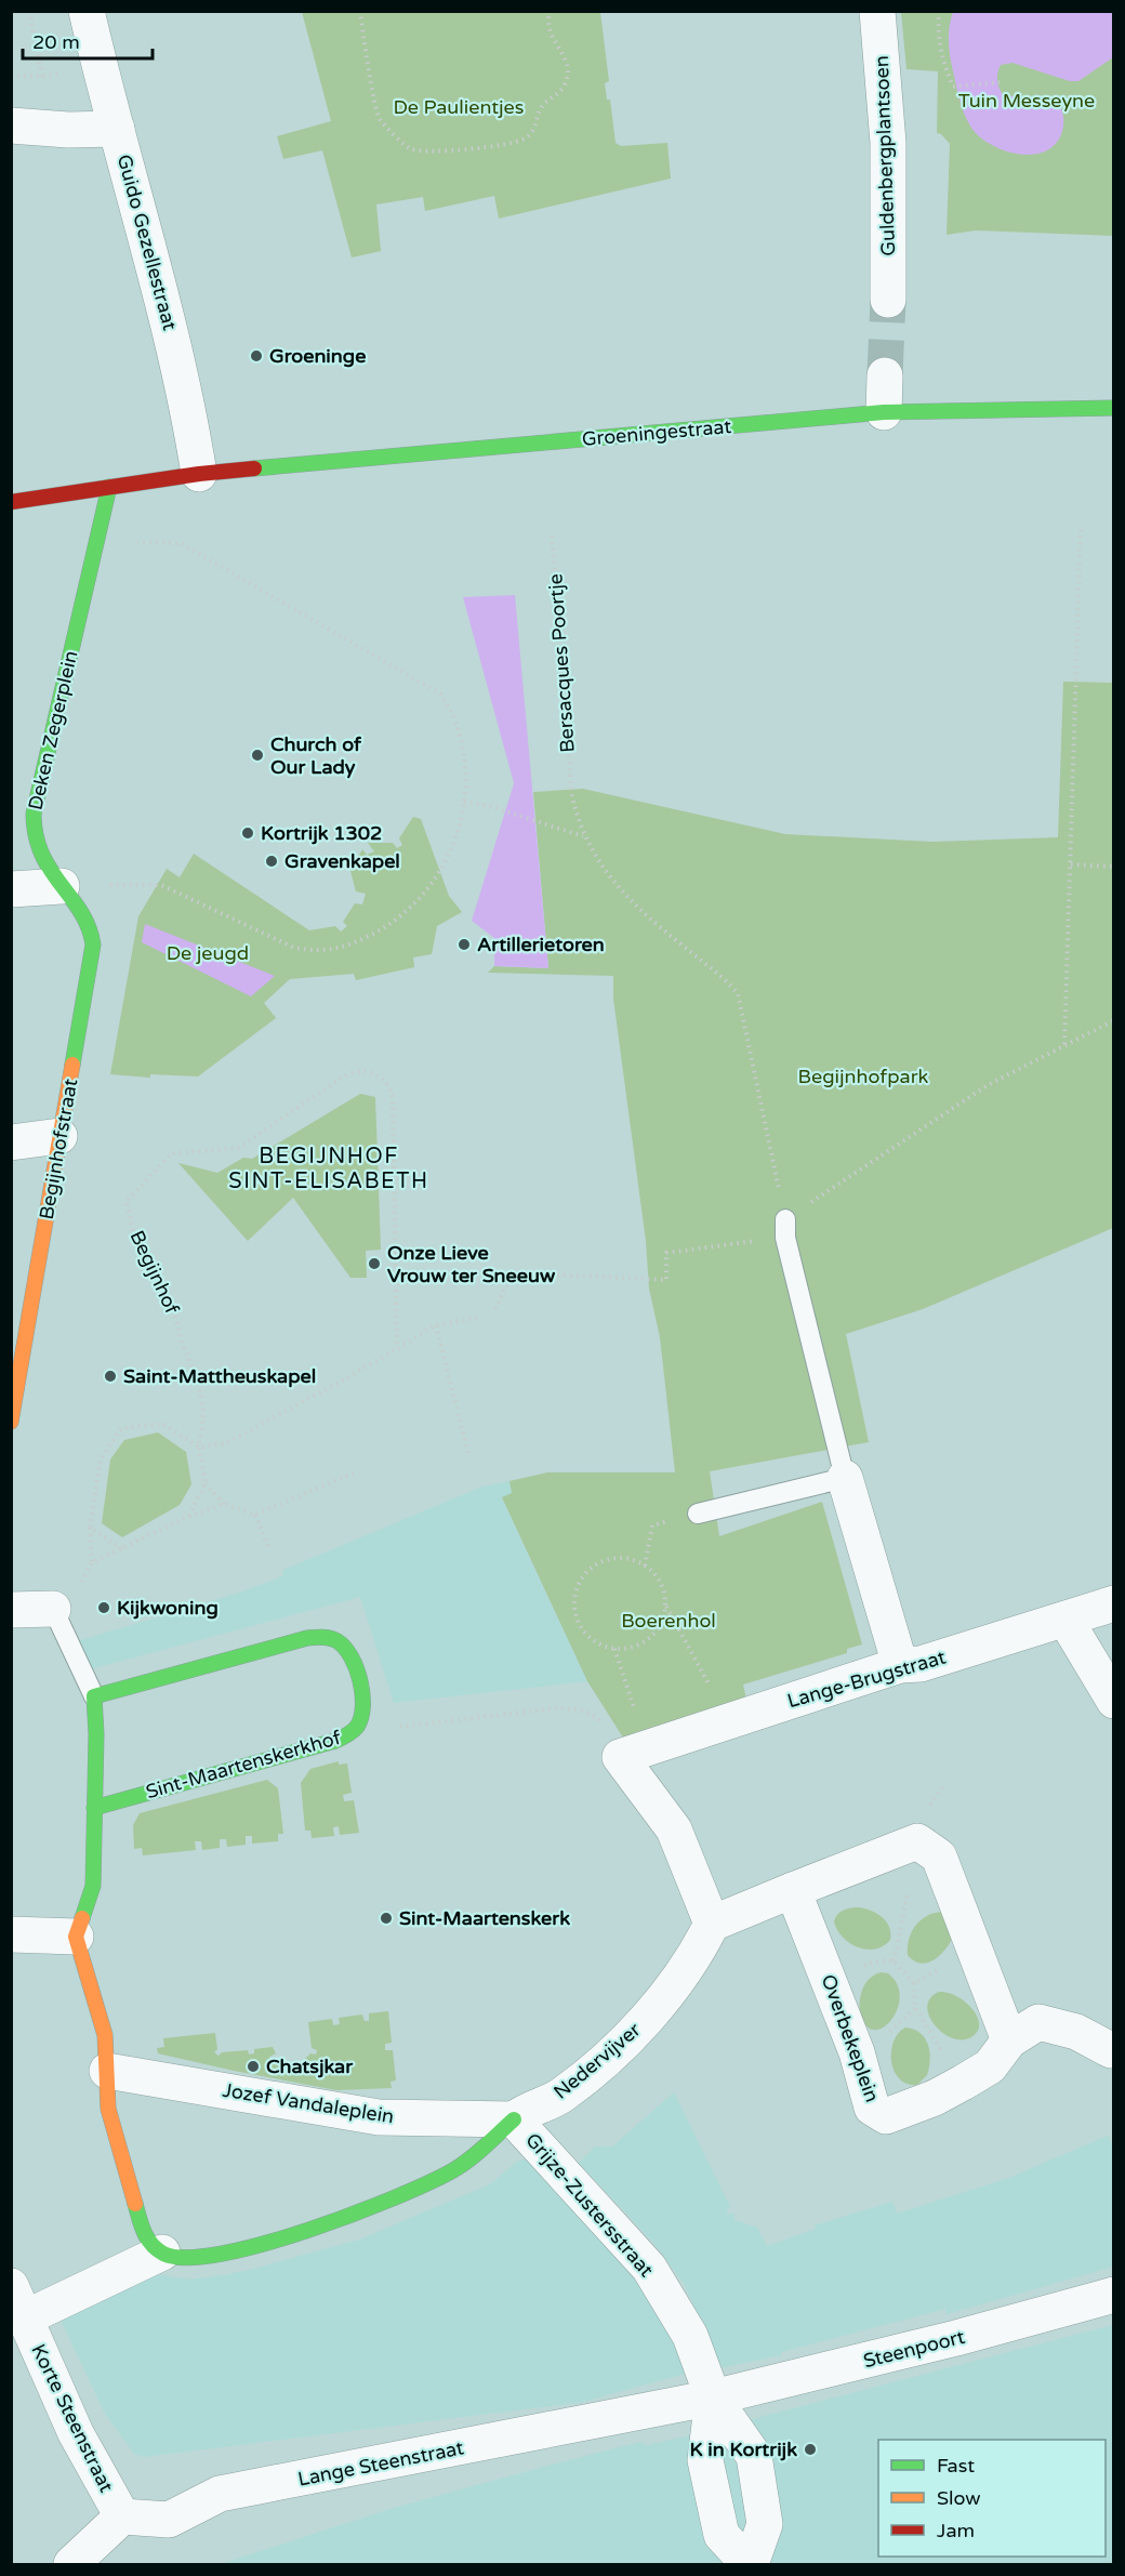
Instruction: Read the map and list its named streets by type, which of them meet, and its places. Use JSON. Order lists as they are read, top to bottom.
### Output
{
  "streets": {
    "street": [
      "Guldenbergplantsoen",
      "Guido Gezellestraat",
      "Groeningestraat",
      "Deken Zegerplein",
      "Begijnhofstraat",
      "Lange-Brugstraat",
      "Sint-Maartenskerkhof",
      "Overbekeplein",
      "Nedervijver",
      "Jozef Vandaleplein",
      "Grijze-Zustersstraat",
      "Steenpoort",
      "Korte Steenstraat",
      "Lange Steenstraat"
    ],
    "path": ["Bersacques Poortje", "Begijnhof"]
  },
  "crossings": [
    ["Guido Gezellestraat", "Groeningestraat"],
    ["Groeningestraat", "Deken Zegerplein"],
    ["Deken Zegerplein", "Begijnhofstraat"],
    ["Nedervijver", "Jozef Vandaleplein"],
    ["Nedervijver", "Grijze-Zustersstraat"],
    ["Jozef Vandaleplein", "Grijze-Zustersstraat"],
    ["Grijze-Zustersstraat", "Steenpoort"],
    ["Grijze-Zustersstraat", "Lange Steenstraat"],
    ["Steenpoort", "Lange Steenstraat"],
    ["Korte Steenstraat", "Lange Steenstraat"]
  ],
  "districts": ["BEGIJNHOF SINT-ELISABETH"],
  "parks": [
    "Tuin Messeyne",
    "De Paulientjes",
    "De jeugd",
    "Begijnhofpark",
    "Boerenhol"
  ],
  "places": [
    "Groeninge",
    "Church of Our Lady",
    "Kortrijk 1302",
    "Gravenkapel",
    "Artillerietoren",
    "Onze Lieve Vrouw ter Sneeuw",
    "Saint-Mattheuskapel",
    "Kijkwoning",
    "Sint-Maartenskerk",
    "Chatsjkar",
    "K in Kortrijk"
  ],
  "legend": ["Fast", "Slow", "Jam"],
  "scale_bar": "20 m"
}
